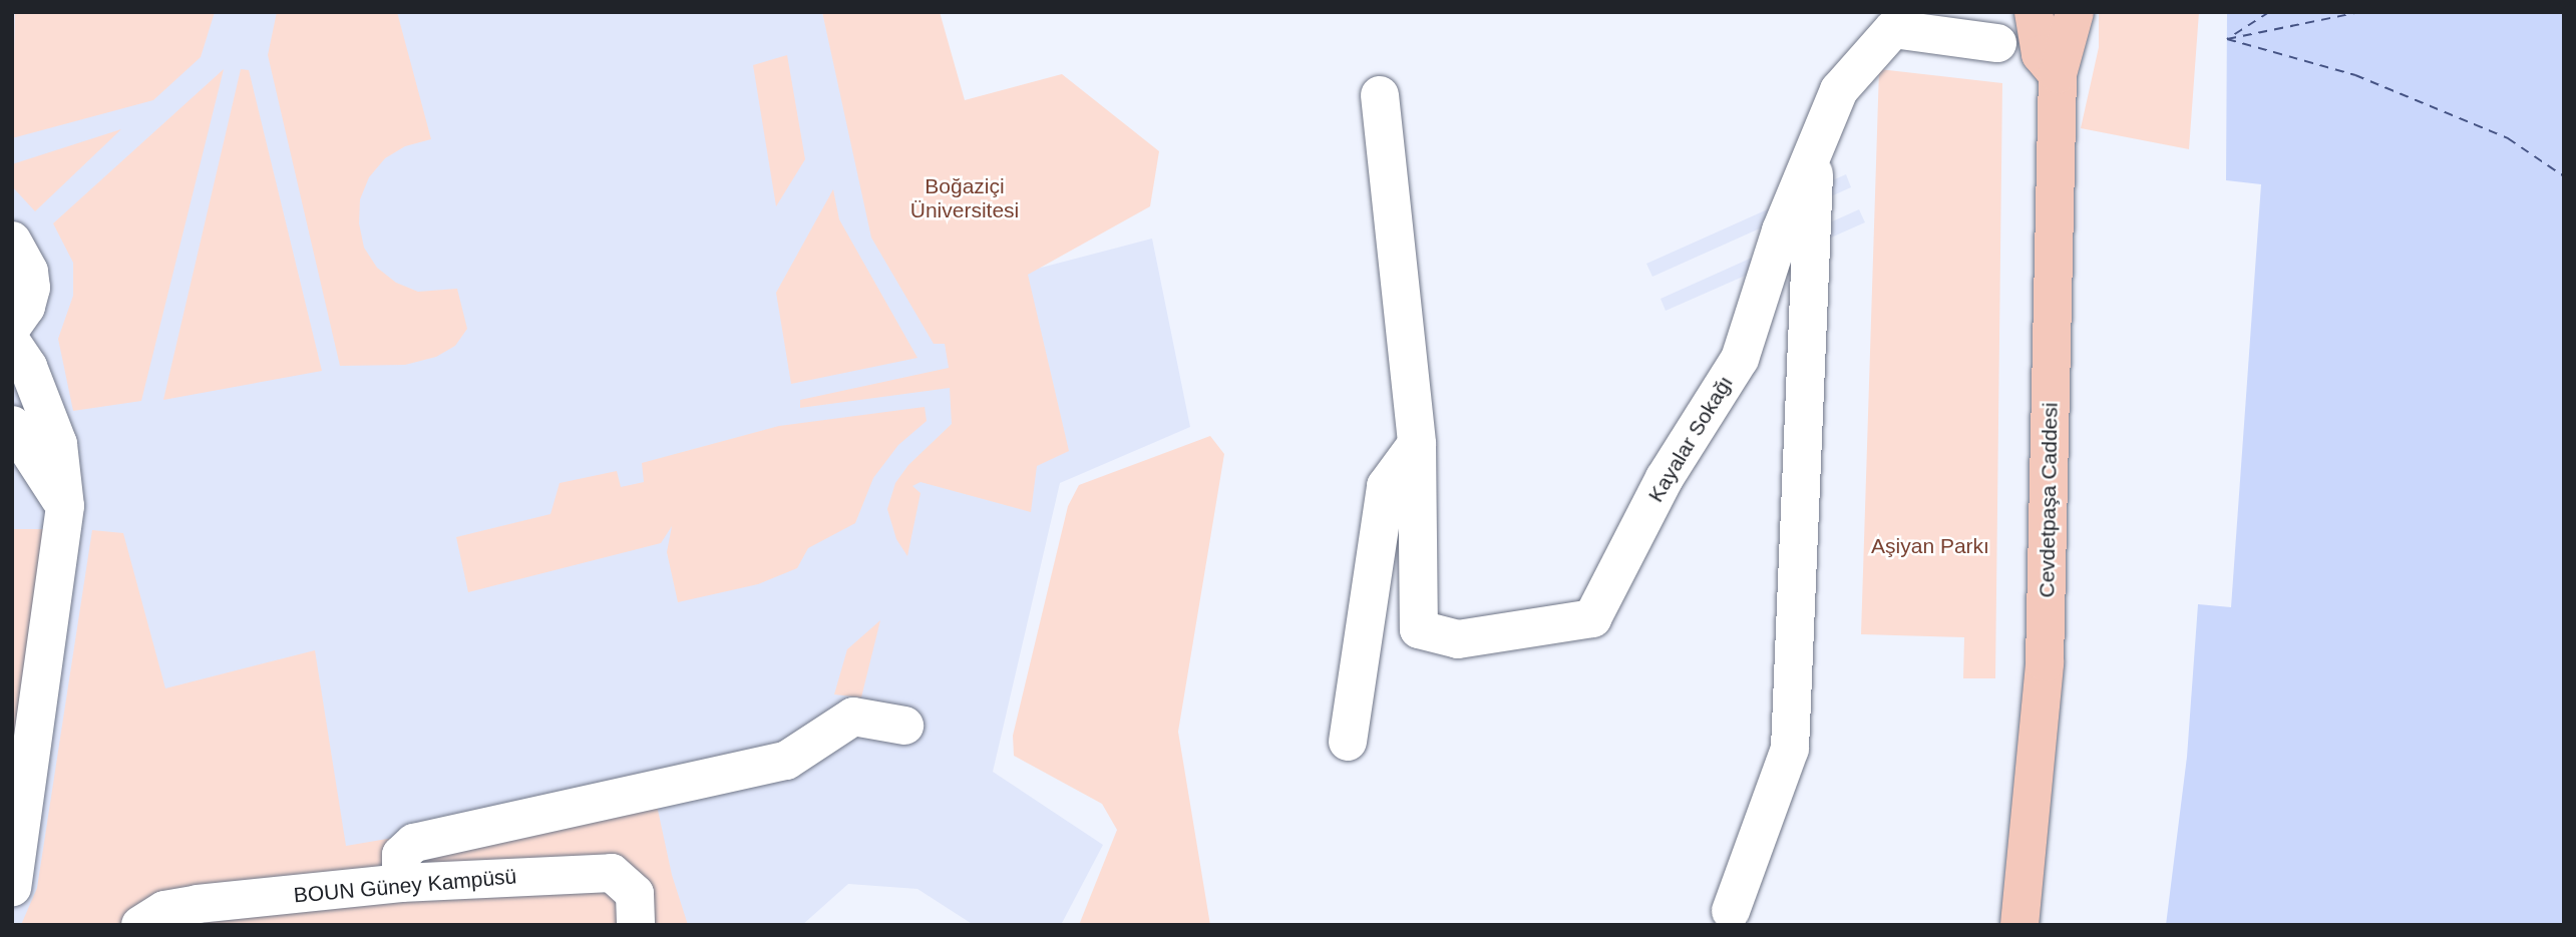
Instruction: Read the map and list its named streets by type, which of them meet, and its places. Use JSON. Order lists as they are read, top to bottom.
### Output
{
  "streets": {
    "main road": ["Cevdetpaşa Caddesi"],
    "street": ["Kayalar Sokağı", "BOUN Güney Kampüsü"]
  },
  "parks": ["Boğaziçi Üniversitesi", "Aşiyan Parkı"]
}
